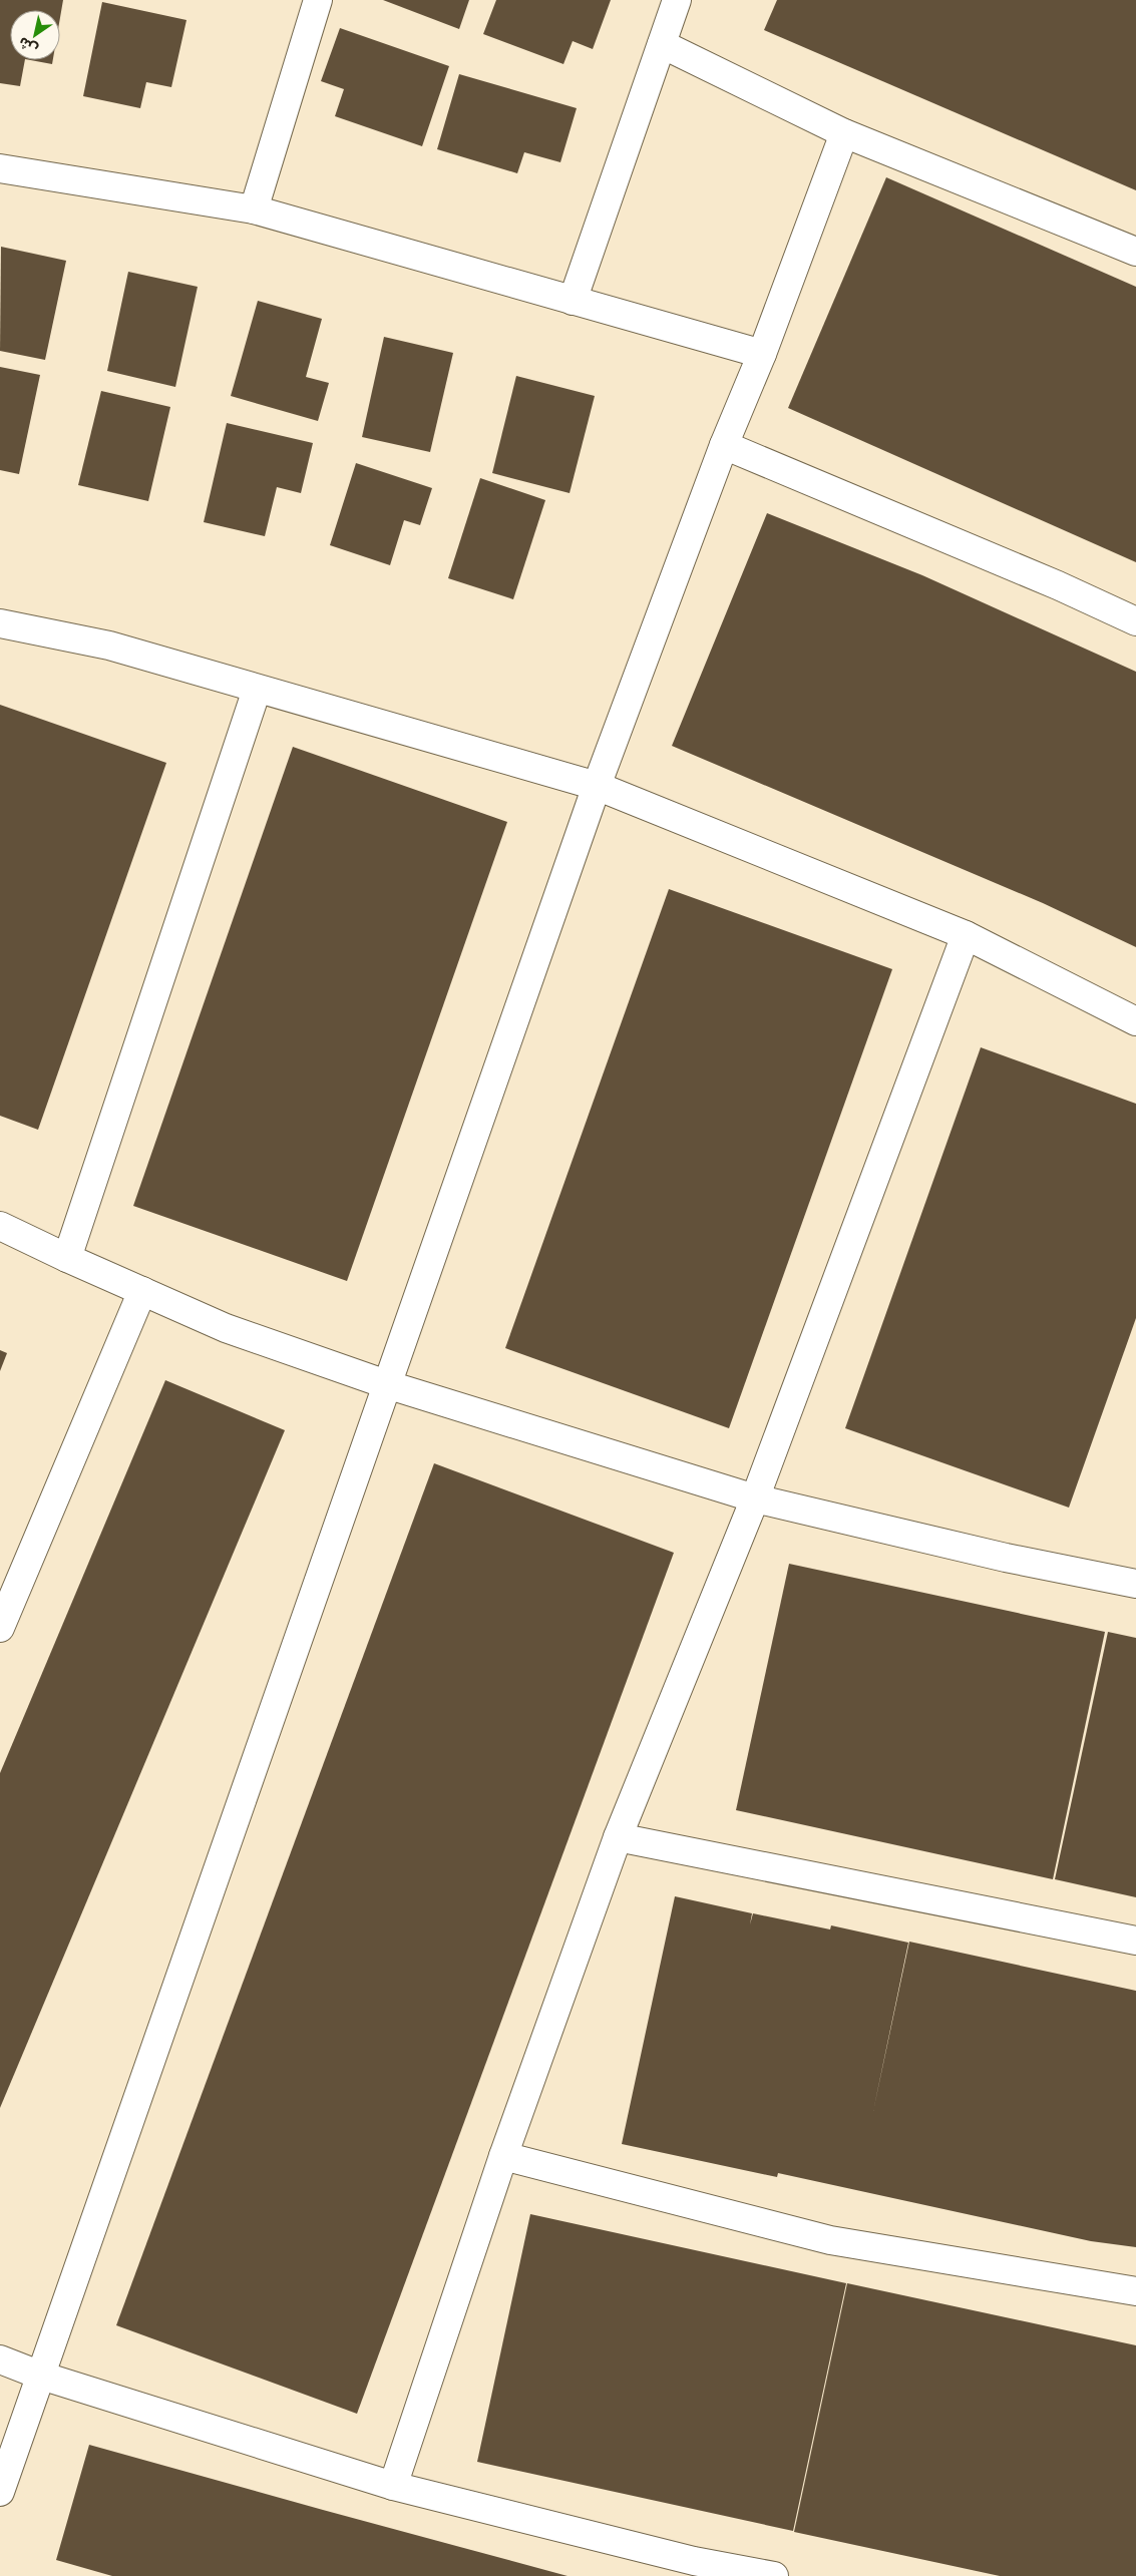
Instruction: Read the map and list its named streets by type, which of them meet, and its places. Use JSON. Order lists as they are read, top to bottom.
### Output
{
  "north": "bottom left"
}
